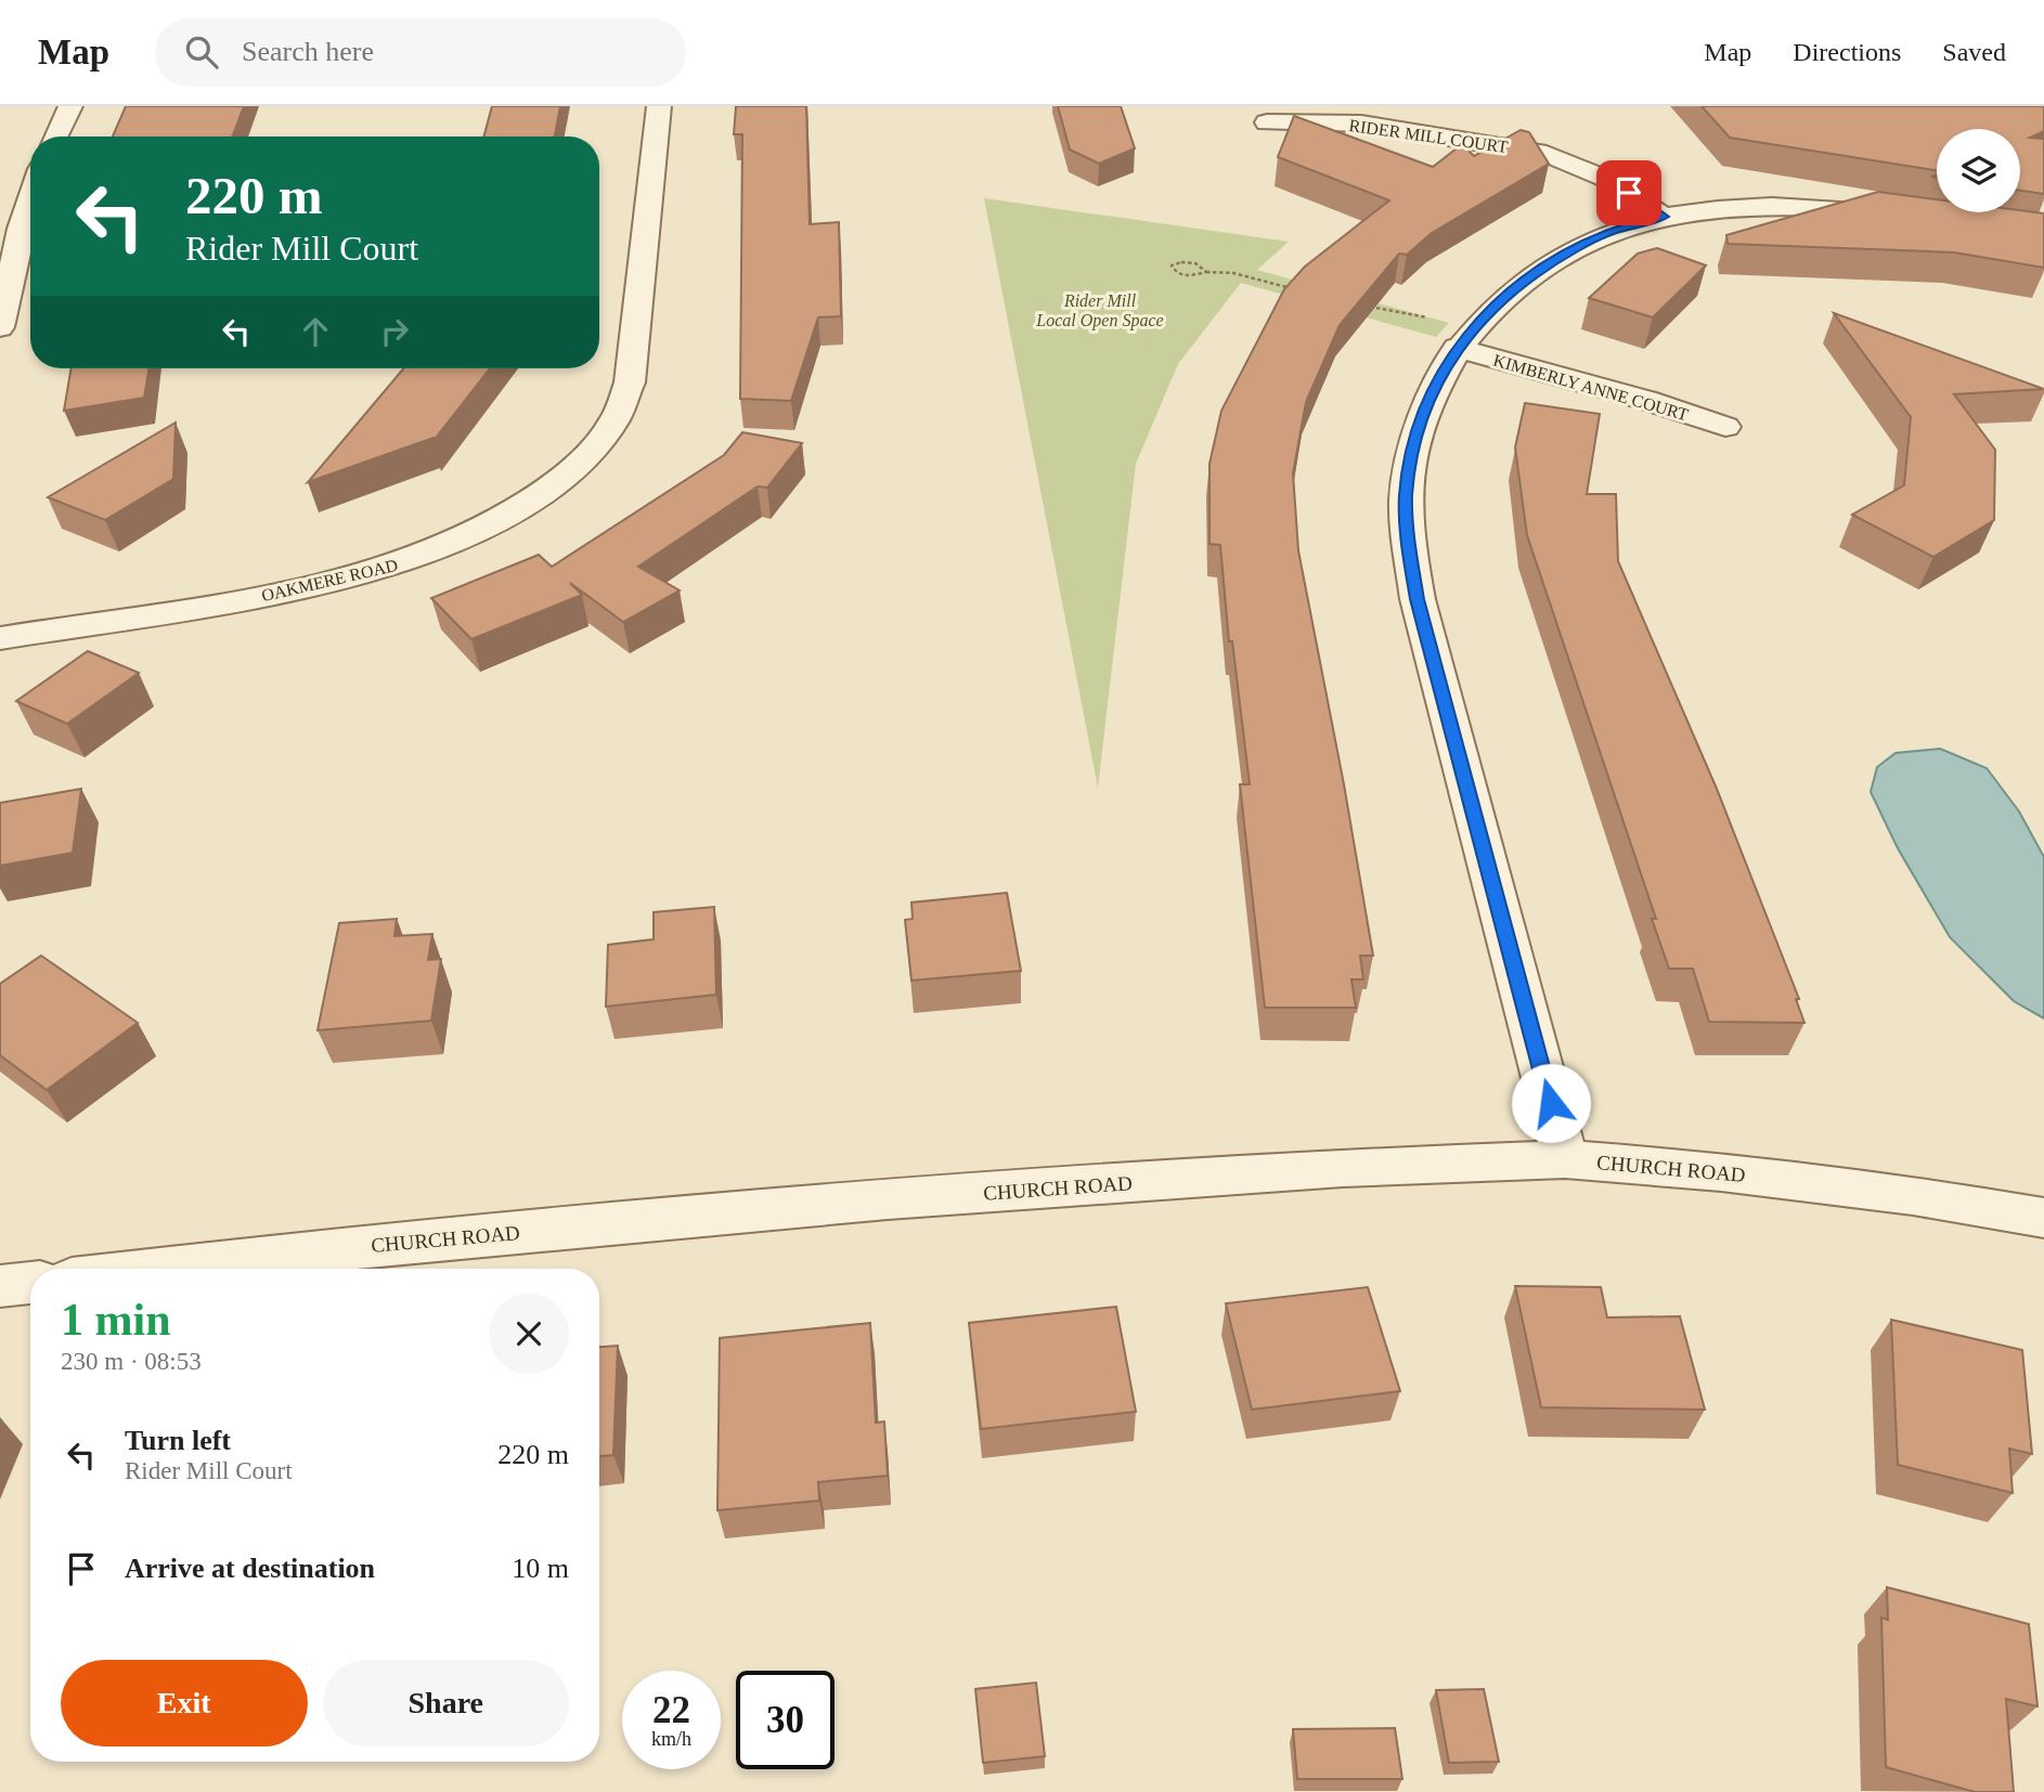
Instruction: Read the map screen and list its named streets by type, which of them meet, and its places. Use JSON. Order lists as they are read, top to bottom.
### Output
{
  "streets": {
    "street": [
      "RIDER MILL COURT",
      "KIMBERLY ANNE COURT",
      "OAKMERE ROAD",
      "CHURCH ROAD"
    ]
  },
  "parks": ["Rider Mill Local Open Space"],
  "page": {
    "header": "Map",
    "search": "Search here",
    "nav": ["Map", "Directions", "Saved"],
    "turn": ["220 m", "Rider Mill Court"],
    "heading": ["1 min", "230 m · 08:53"],
    "list": [
      {
        "name": "Turn left",
        "note": "Rider Mill Court",
        "value": "220 m"
      },
      {
        "name": "Arrive at destination",
        "value": "10 m"
      }
    ],
    "buttons": ["Exit", "Share"],
    "speed": "22 km/h",
    "limit": "30"
  }
}
